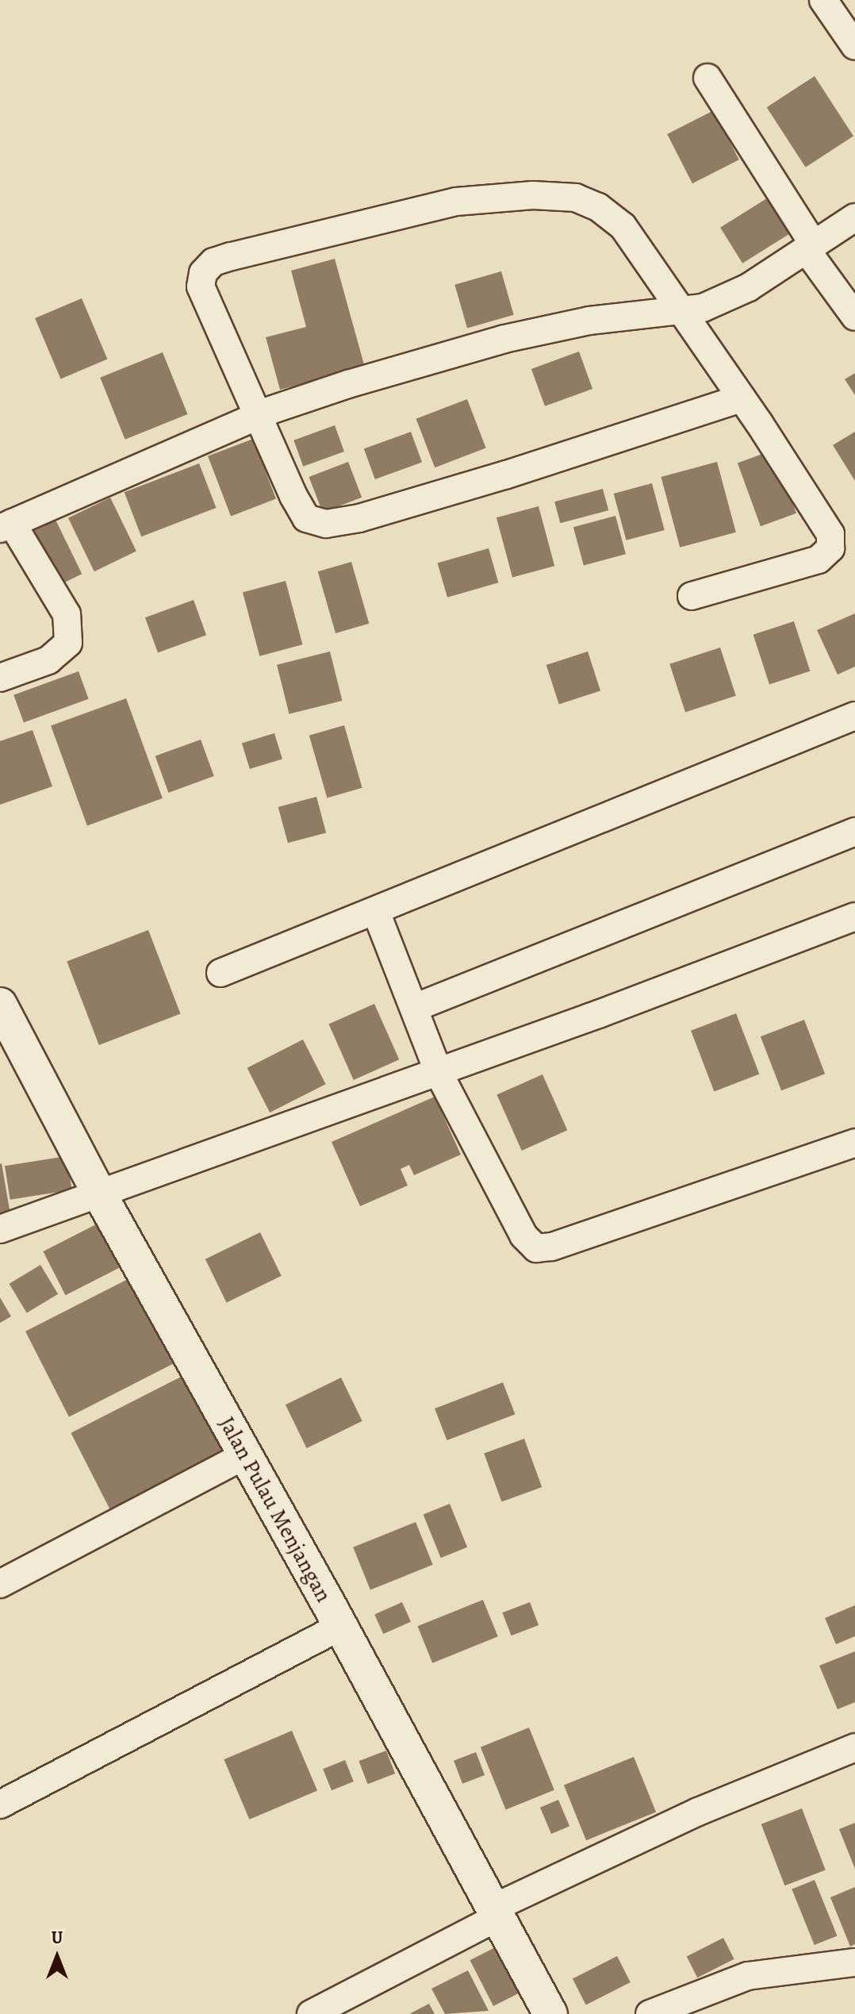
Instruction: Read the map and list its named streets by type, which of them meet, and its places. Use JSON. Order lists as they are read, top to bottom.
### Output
{
  "streets": {
    "street": ["Jalan Pulau Menjangan"]
  },
  "north": "top"
}
